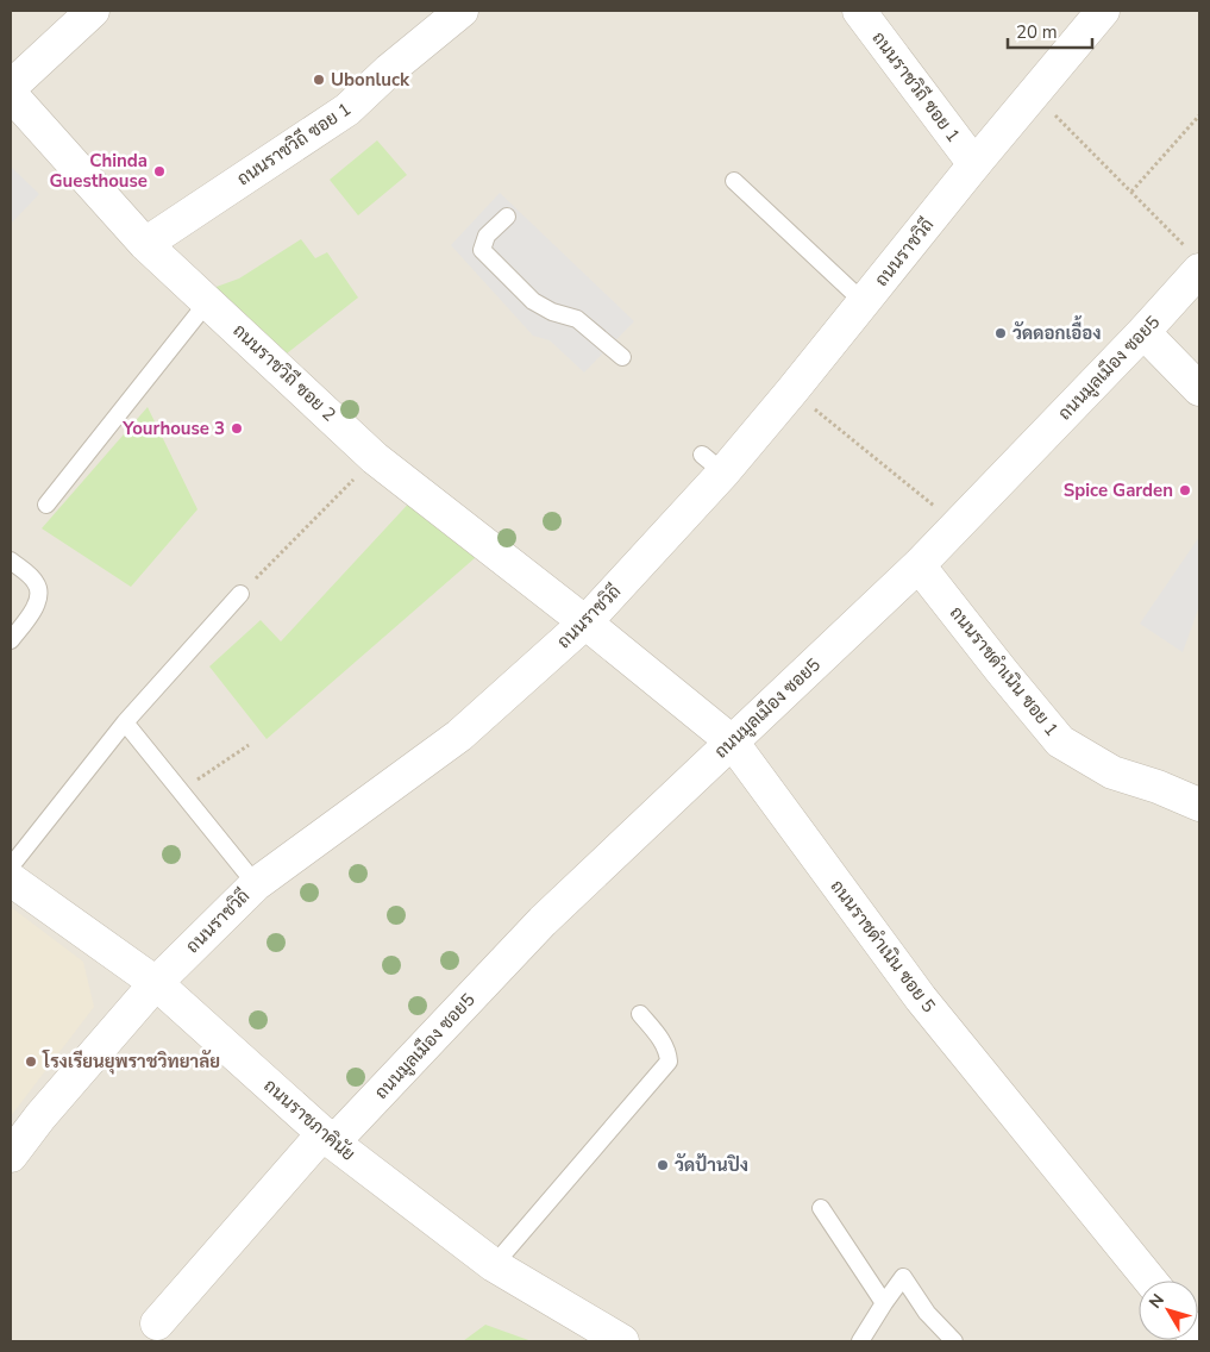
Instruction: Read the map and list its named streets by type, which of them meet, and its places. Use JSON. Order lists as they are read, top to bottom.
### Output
{
  "streets": {
    "street": [
      "ถนนราชวิถี ซอย 1",
      "ถนนราชวิถี",
      "ถนนมูลเมือง ซอย5",
      "ถนนราชวิถี ซอย 2",
      "ถนนราชดำเนิน ซอย 1",
      "ถนนราชดำเนิน ซอย 5",
      "ถนนราชภาคินัย"
    ]
  },
  "crossings": [
    ["ถนนราชวิถี ซอย 1", "ถนนราชวิถี"],
    ["ถนนราชวิถี ซอย 1", "ถนนราชวิถี ซอย 2"],
    ["ถนนราชวิถี", "ถนนราชวิถี ซอย 2"],
    ["ถนนราชวิถี", "ถนนราชดำเนิน ซอย 5"],
    ["ถนนราชวิถี", "ถนนราชภาคินัย"],
    ["ถนนมูลเมือง ซอย5", "ถนนราชดำเนิน ซอย 1"],
    ["ถนนมูลเมือง ซอย5", "ถนนราชดำเนิน ซอย 5"],
    ["ถนนมูลเมือง ซอย5", "ถนนราชภาคินัย"],
    ["ถนนราชวิถี ซอย 2", "ถนนราชดำเนิน ซอย 5"]
  ],
  "places": [
    "Ubonluck",
    "Chinda Guesthouse",
    "วัดดอกเอื้อง",
    "Yourhouse 3",
    "Spice Garden",
    "โรงเรียนยุพราชวิทยาลัย",
    "วัดป้านปิง"
  ],
  "scale_bar": "20 m",
  "north": "top left"
}
